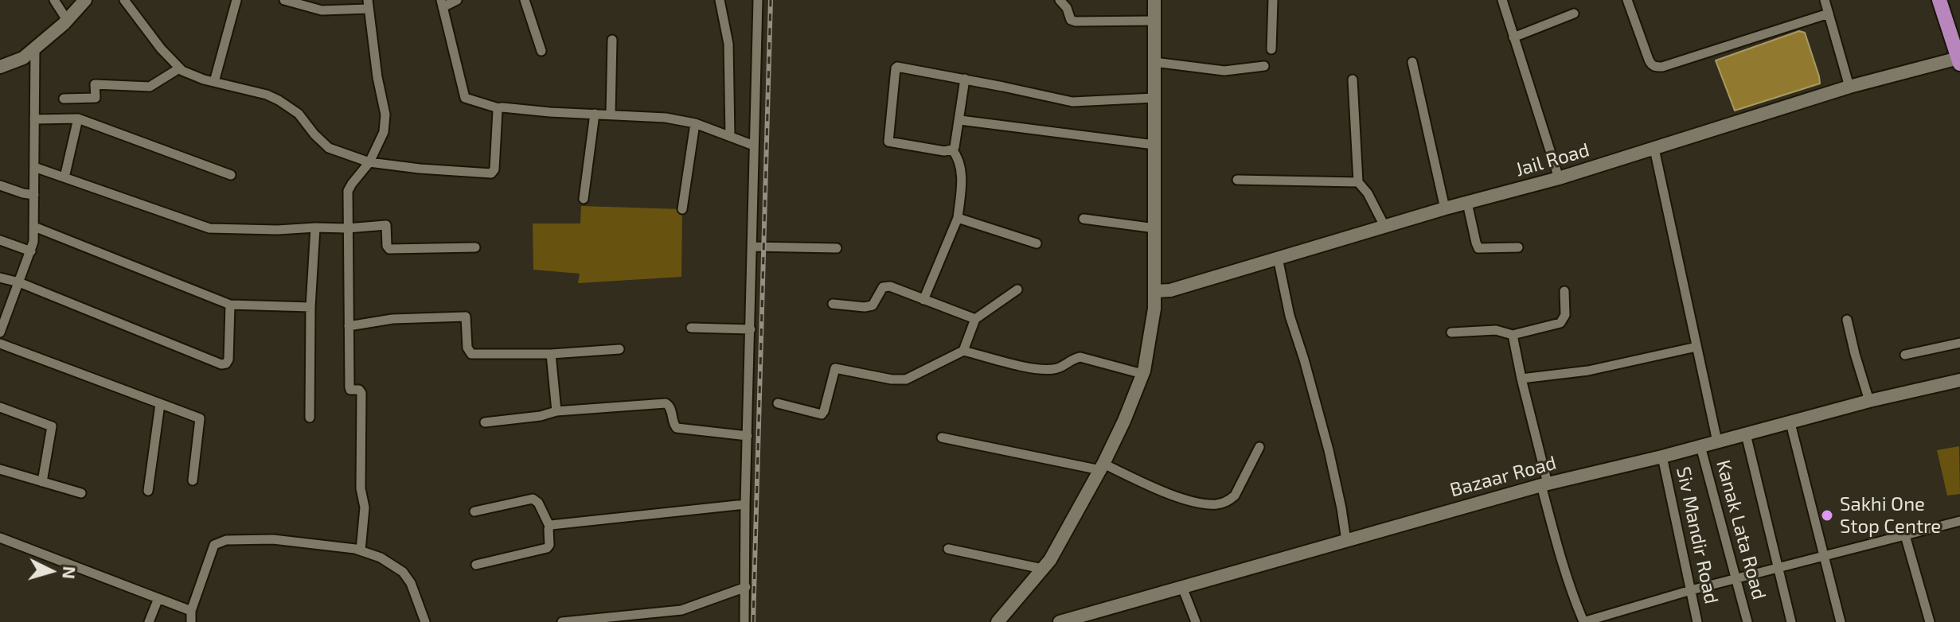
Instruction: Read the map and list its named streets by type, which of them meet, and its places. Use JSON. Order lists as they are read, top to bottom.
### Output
{
  "streets": {
    "street": [
      "Jail Road",
      "Bazaar Road",
      "Kanak Lata Road",
      "Siv Mandir Road"
    ]
  },
  "crossings": [
    ["Bazaar Road", "Kanak Lata Road"],
    ["Bazaar Road", "Siv Mandir Road"]
  ],
  "places": ["Sakhi One Stop Centre"],
  "north": "right"
}
